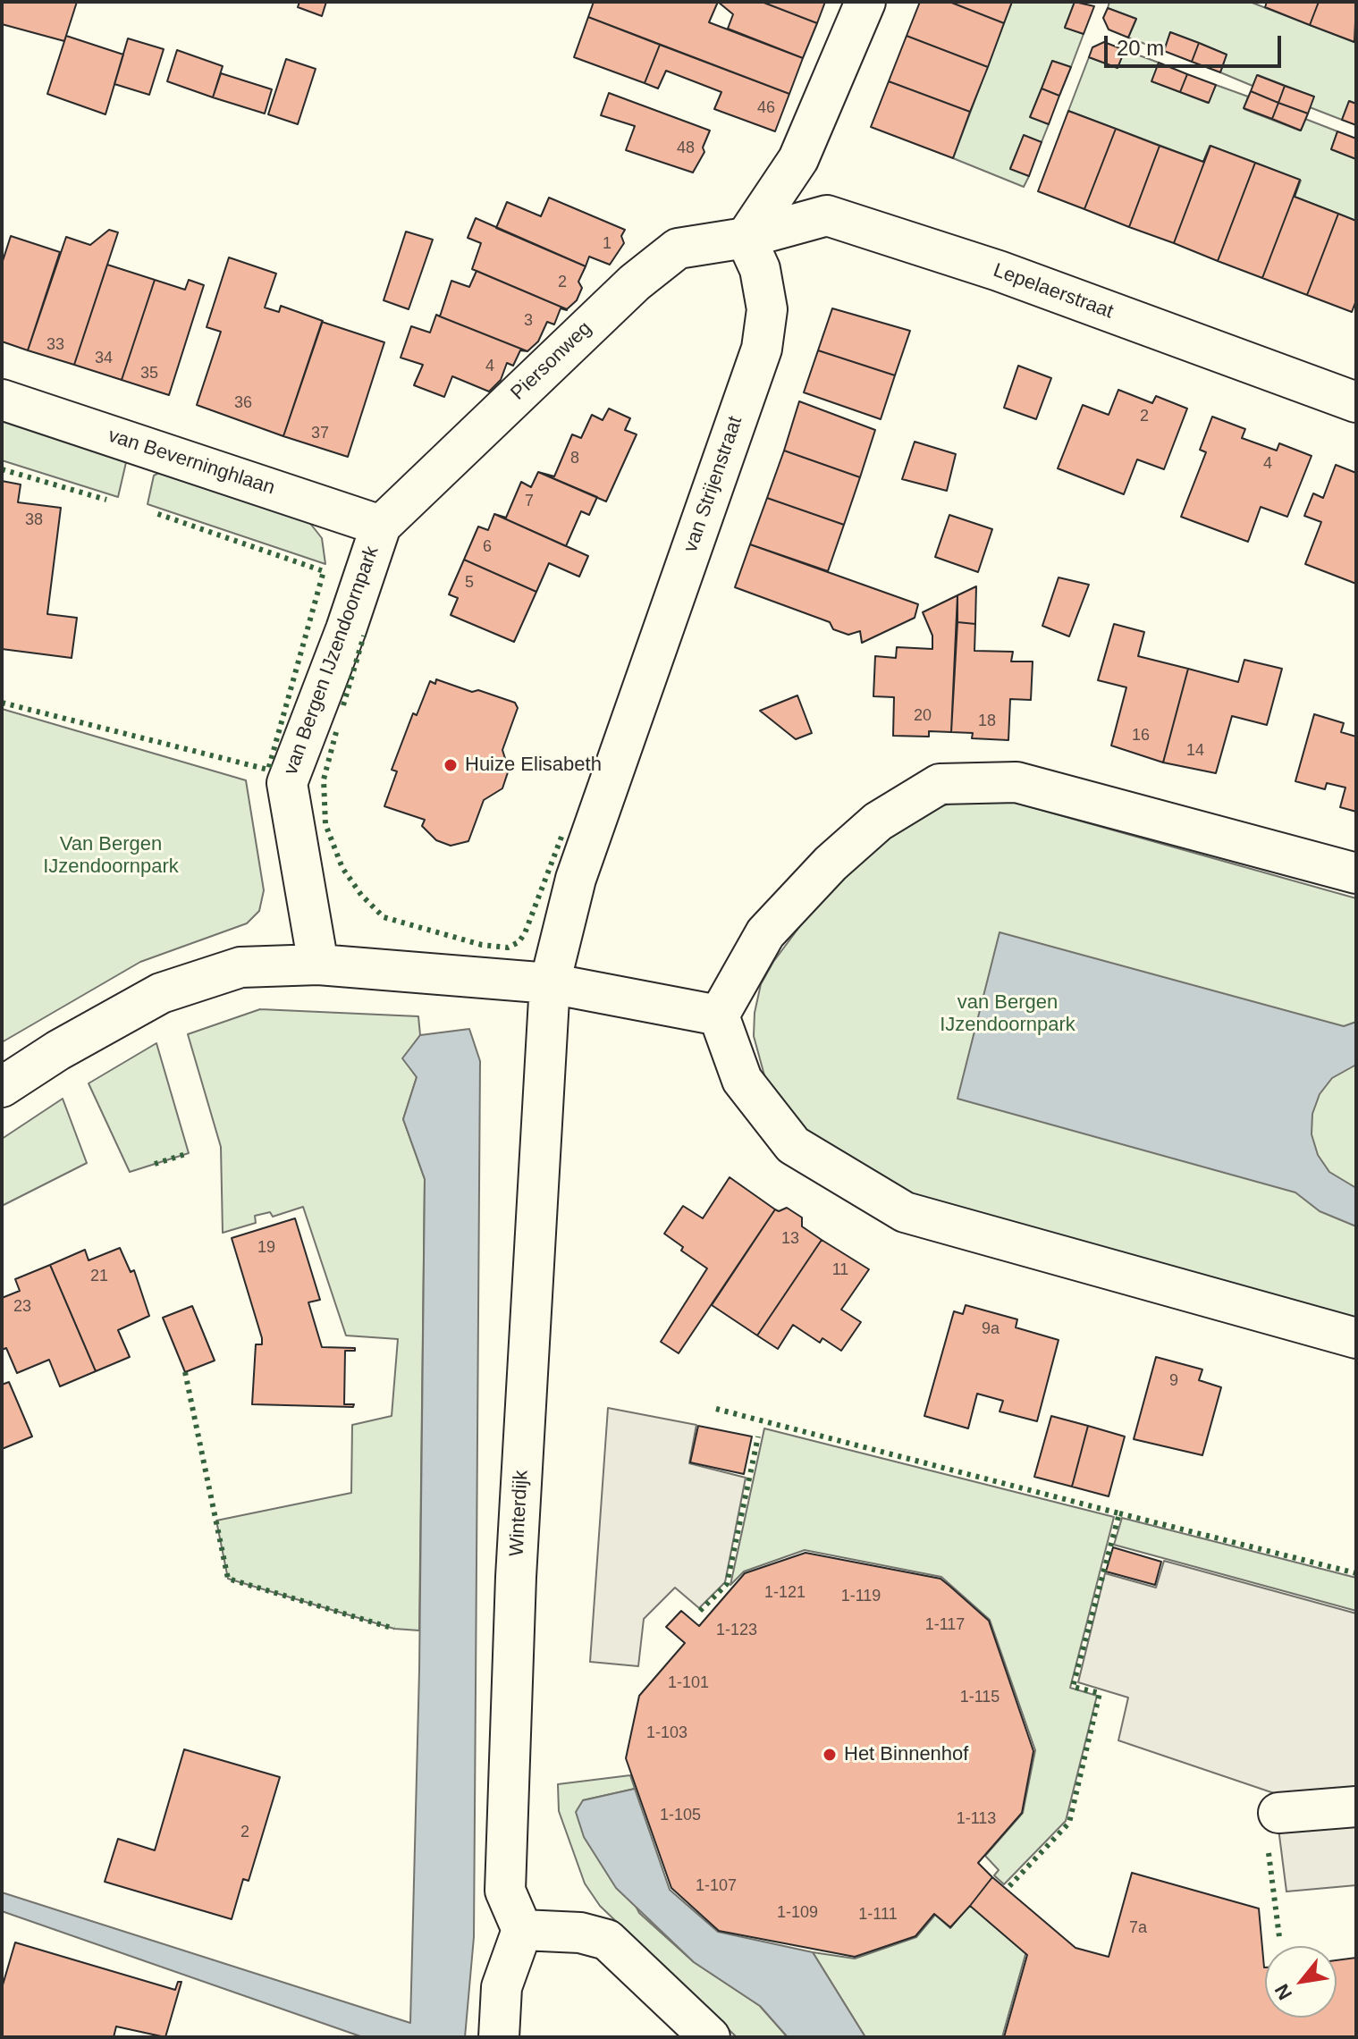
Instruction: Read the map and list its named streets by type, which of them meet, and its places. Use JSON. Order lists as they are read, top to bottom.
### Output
{
  "streets": {
    "street": [
      "Lepelaerstraat",
      "Piersonweg",
      "van Beverninghlaan",
      "van Strijenstraat",
      "van Bergen IJzendoornpark",
      "Winterdijk"
    ]
  },
  "crossings": [
    ["Lepelaerstraat", "Piersonweg"],
    ["Lepelaerstraat", "van Strijenstraat"],
    ["Piersonweg", "van Beverninghlaan"],
    ["Piersonweg", "van Strijenstraat"],
    ["Piersonweg", "van Bergen IJzendoornpark"],
    ["van Beverninghlaan", "van Bergen IJzendoornpark"],
    ["van Strijenstraat", "Winterdijk"]
  ],
  "parks": ["Van Bergen IJzendoornpark", "van Bergen IJzendoornpark"],
  "places": ["Huize Elisabeth", "Het Binnenhof"],
  "house_numbers": [
    "46",
    "48",
    "1",
    "2",
    "3",
    "33",
    "34",
    "4",
    "35",
    "36",
    "2",
    "37",
    "8",
    "4",
    "7",
    "38",
    "6",
    "5",
    "20",
    "18",
    "16",
    "14",
    "13",
    "19",
    "11",
    "21",
    "23",
    "9a",
    "9",
    "1-121",
    "1-119",
    "1-117",
    "1-123",
    "1-101",
    "1-115",
    "1-103",
    "1-105",
    "1-113",
    "2",
    "1-107",
    "1-109",
    "1-111",
    "7a"
  ],
  "scale_bar": "20 m",
  "north": "bottom left"
}
